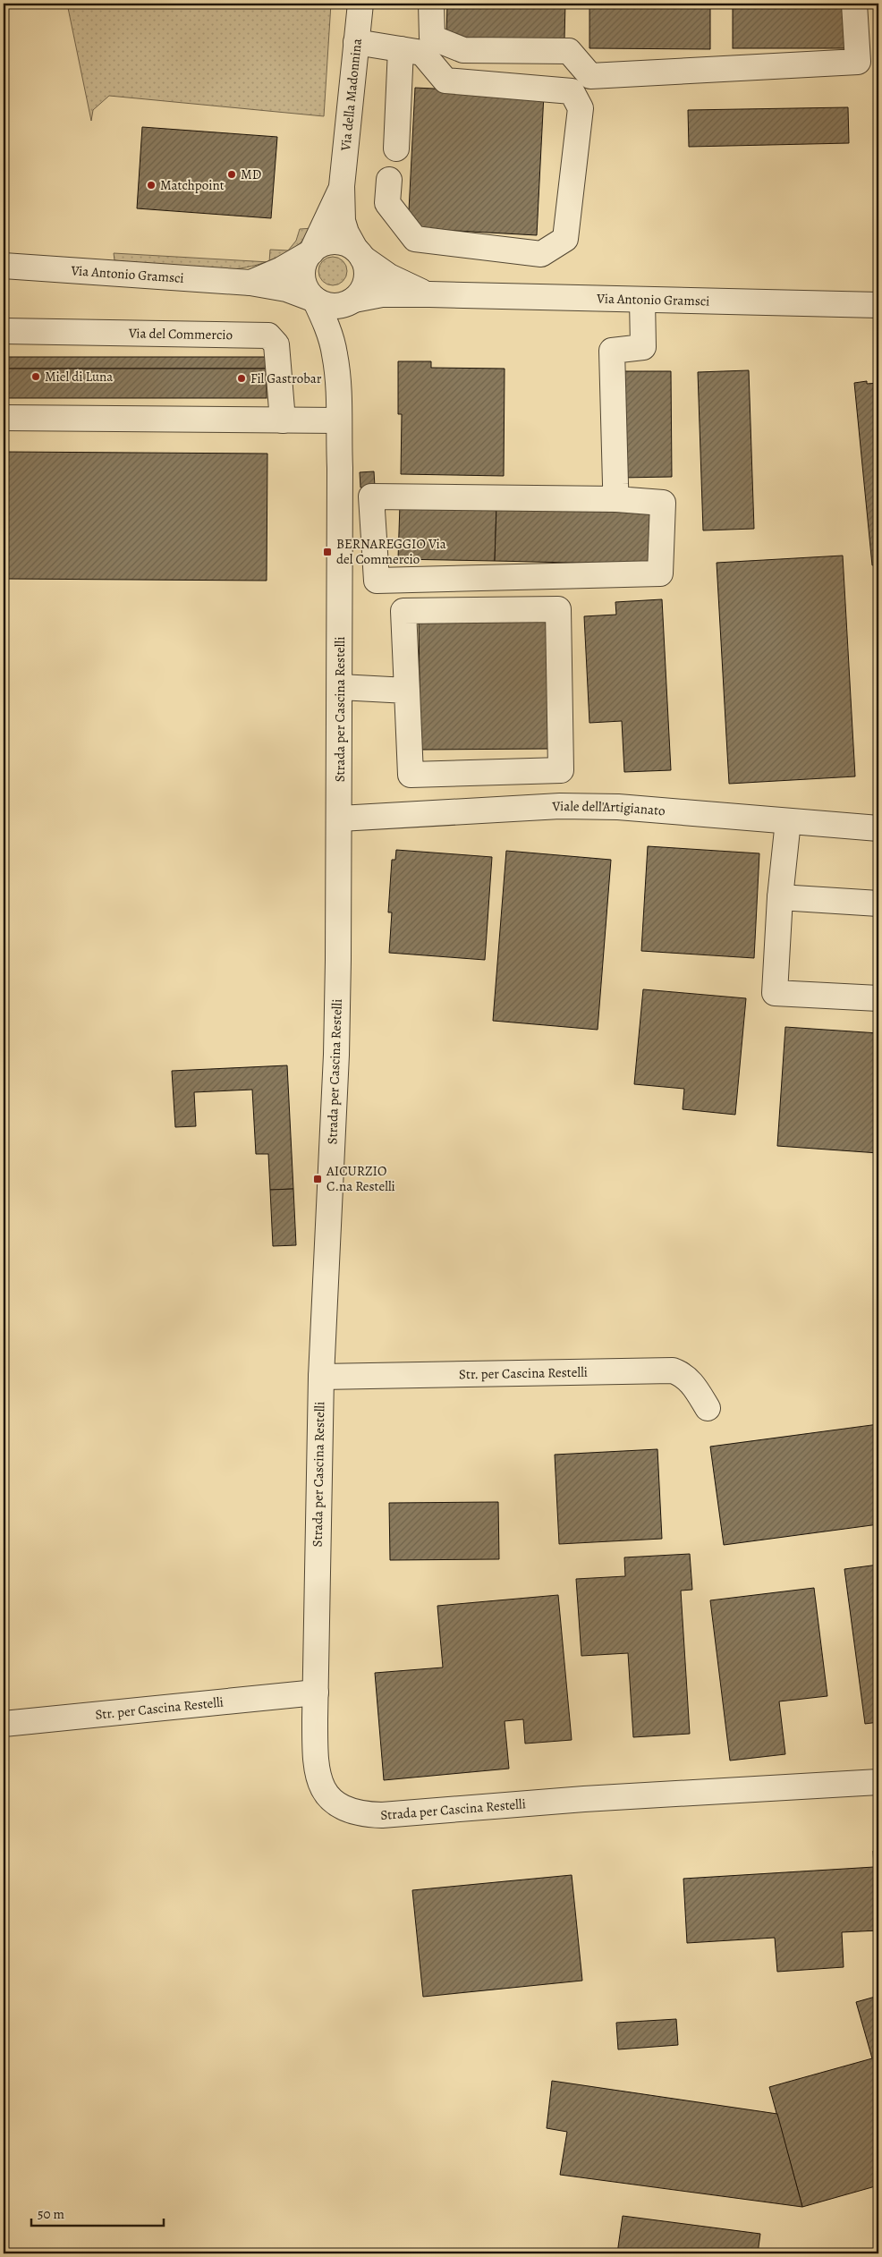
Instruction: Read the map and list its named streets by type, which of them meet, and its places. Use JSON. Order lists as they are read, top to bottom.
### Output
{
  "streets": {
    "street": [
      "Via della Madonnina",
      "Via Antonio Gramsci",
      "Via del Commercio",
      "Strada per Cascina Restelli",
      "Viale dell'Artigianato",
      "Str. per Cascina Restelli"
    ]
  },
  "crossings": [
    ["Via della Madonnina", "Via Antonio Gramsci"],
    ["Strada per Cascina Restelli", "Viale dell'Artigianato"],
    ["Strada per Cascina Restelli", "Str. per Cascina Restelli"]
  ],
  "places": {
    "other": [
      "MD",
      "Matchpoint",
      "Miel di Luna",
      "Fil Gastrobar"
    ],
    "transit": ["BERNAREGGIO Via del Commercio", "AICURZIO C.na Restelli"]
  },
  "scale_bar": "50 m"
}
